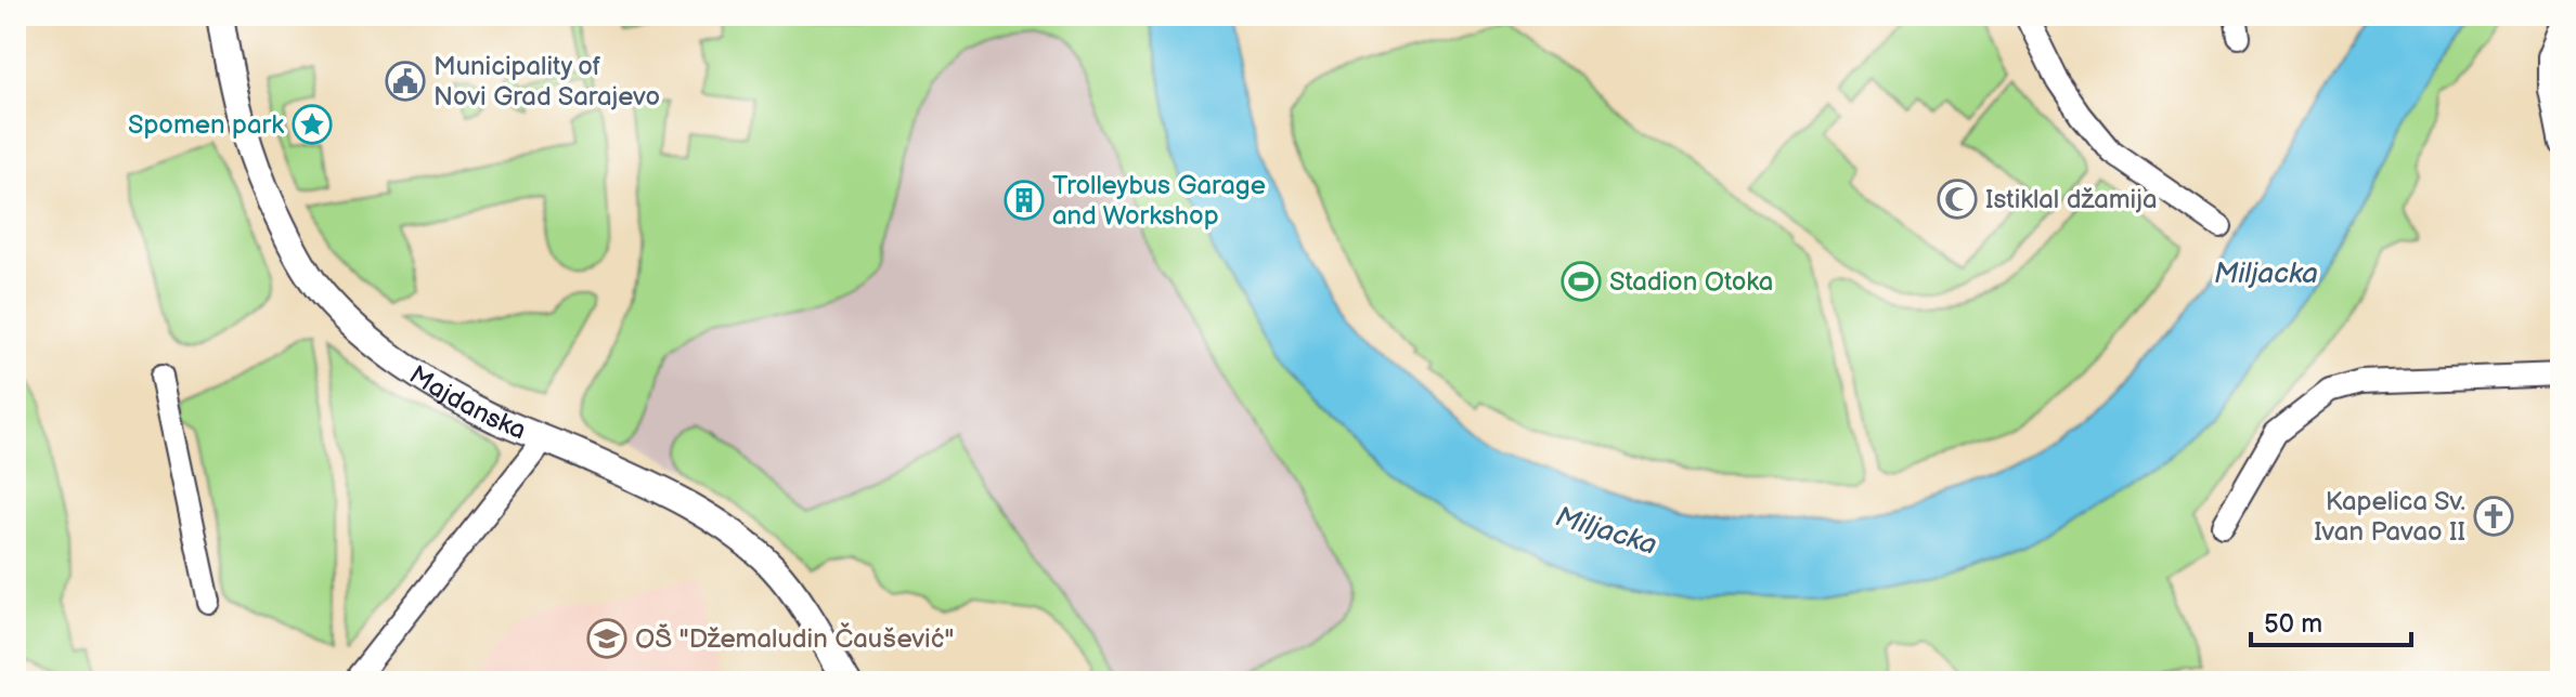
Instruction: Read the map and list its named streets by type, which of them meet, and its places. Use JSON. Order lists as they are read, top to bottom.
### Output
{
  "streets": {
    "street": ["Majdanska"]
  },
  "water": ["Miljacka"],
  "places": {
    "public building": ["Municipality of Novi Grad Sarajevo"],
    "place": ["Spomen park"],
    "mosque": ["Istiklal džamija"],
    "building": ["Trolleybus Garage and Workshop"],
    "sports": ["Stadion Otoka"],
    "church": ["Kapelica Sv. Ivan Pavao II"],
    "school or university": ["OŠ \"Džemaludin Čaušević\""]
  },
  "scale_bar": "50 m"
}
